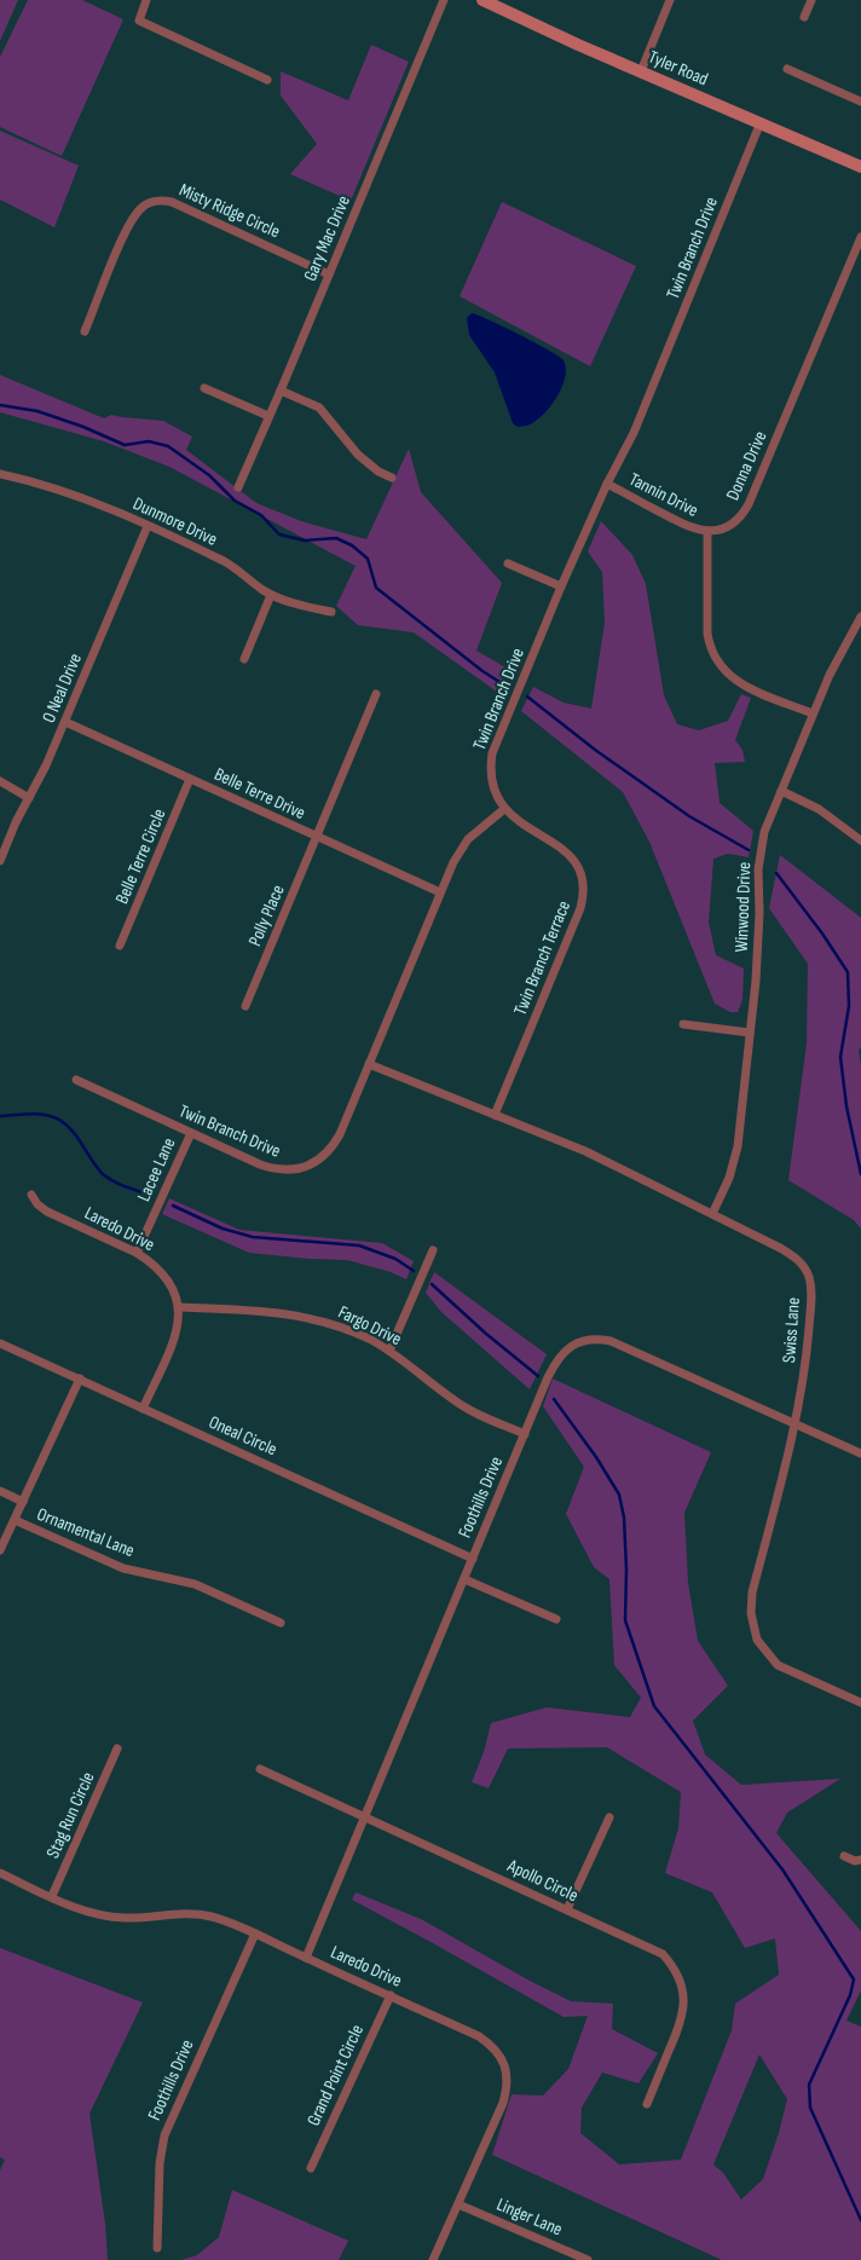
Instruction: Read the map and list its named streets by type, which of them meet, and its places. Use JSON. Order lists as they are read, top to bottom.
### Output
{
  "streets": {
    "street": [
      "Tyler Road",
      "Misty Ridge Circle",
      "Gary Mac Drive",
      "Twin Branch Drive",
      "Donna Drive",
      "Tannin Drive",
      "Dunmore Drive",
      "O Neal Drive",
      "Belle Terre Drive",
      "Belle Terre Circle",
      "Winwood Drive",
      "Polly Place",
      "Twin Branch Terrace",
      "Lacee Lane",
      "Laredo Drive",
      "Fargo Drive",
      "Swiss Lane",
      "Oneal Circle",
      "Foothills Drive",
      "Ornamental Lane",
      "Stag Run Circle",
      "Apollo Circle",
      "Grand Point Circle",
      "Linger Lane"
    ]
  },
  "crossings": [
    ["Tyler Road", "Twin Branch Drive"],
    ["Misty Ridge Circle", "Gary Mac Drive"],
    ["Twin Branch Drive", "Tannin Drive"],
    ["Twin Branch Drive", "Belle Terre Drive"],
    ["Twin Branch Drive", "Twin Branch Terrace"],
    ["Twin Branch Drive", "Lacee Lane"],
    ["Twin Branch Drive", "Swiss Lane"],
    ["Donna Drive", "Tannin Drive"],
    ["Dunmore Drive", "O Neal Drive"],
    ["O Neal Drive", "Belle Terre Drive"],
    ["Belle Terre Drive", "Belle Terre Circle"],
    ["Belle Terre Drive", "Polly Place"],
    ["Winwood Drive", "Swiss Lane"],
    ["Twin Branch Terrace", "Swiss Lane"],
    ["Lacee Lane", "Laredo Drive"],
    ["Laredo Drive", "Fargo Drive"],
    ["Laredo Drive", "Oneal Circle"],
    ["Laredo Drive", "Foothills Drive"],
    ["Laredo Drive", "Stag Run Circle"],
    ["Laredo Drive", "Grand Point Circle"],
    ["Laredo Drive", "Linger Lane"],
    ["Fargo Drive", "Foothills Drive"],
    ["Swiss Lane", "Foothills Drive"],
    ["Oneal Circle", "Foothills Drive"],
    ["Foothills Drive", "Apollo Circle"]
  ]
}
